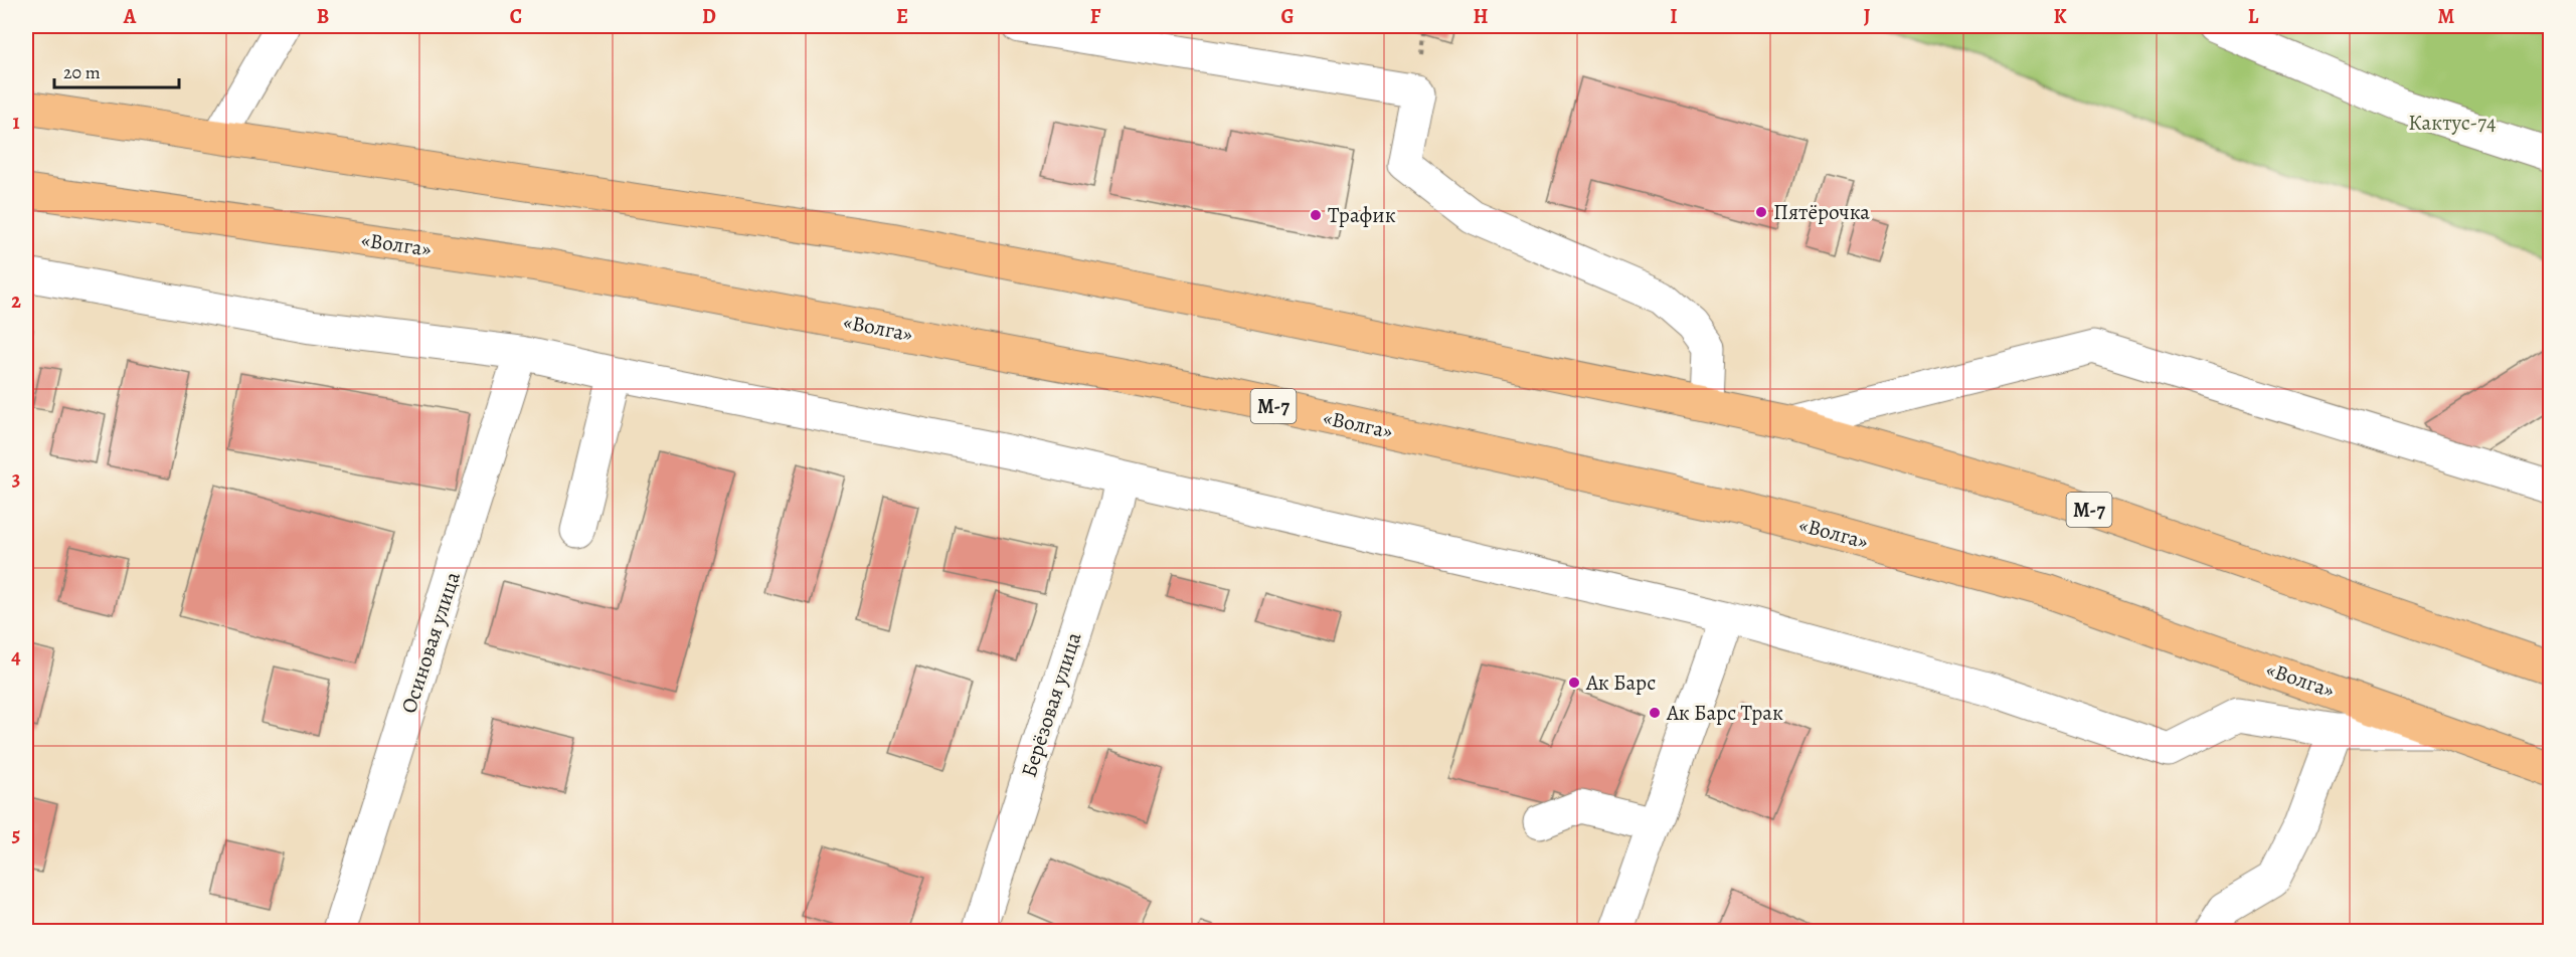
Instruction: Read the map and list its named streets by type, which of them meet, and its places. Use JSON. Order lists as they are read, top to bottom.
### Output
{
  "streets": {
    "highway": ["«Волга»", "М-7"],
    "street": ["Осиновая улица", "Берёзовая улица"]
  },
  "parks": ["Кактус-74"],
  "places": [
    "Пятёрочка",
    "Трафик",
    "Ак Барс",
    "Ак Барс Трак"
  ],
  "scale_bar": "20 m",
  "grid": {
    "columns": [
      "A",
      "B",
      "C",
      "D",
      "E",
      "F",
      "G",
      "H",
      "I",
      "J",
      "K",
      "L",
      "M"
    ],
    "rows": [
      "1",
      "2",
      "3",
      "4",
      "5"
    ]
  }
}
